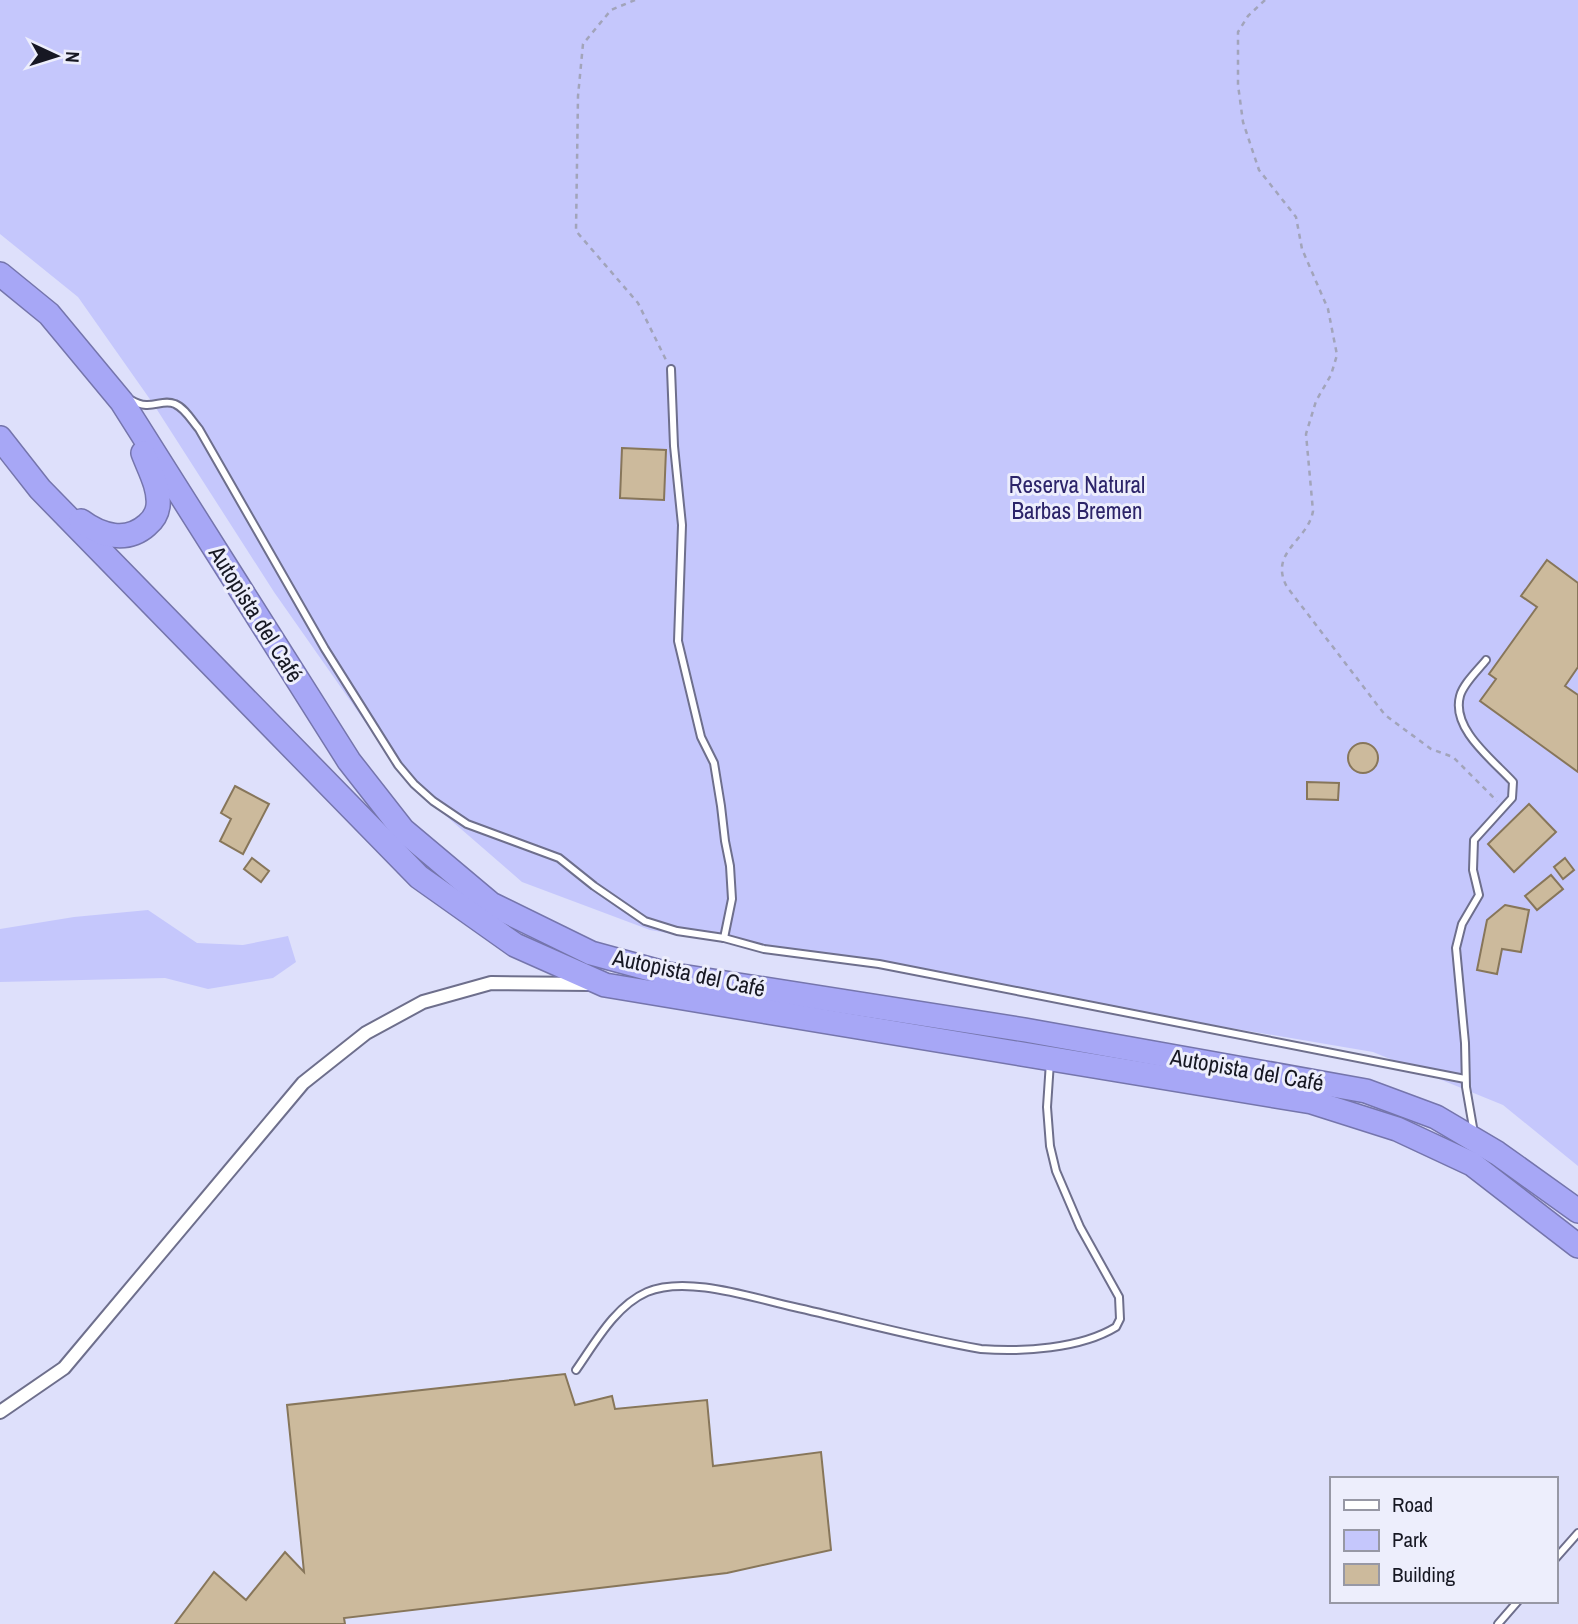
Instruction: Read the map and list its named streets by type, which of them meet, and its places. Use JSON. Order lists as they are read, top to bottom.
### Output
{
  "streets": {
    "highway": ["Autopista del Café"]
  },
  "parks": ["Reserva Natural Barbas Bremen"],
  "legend": ["Road", "Park", "Building"],
  "north": "right"
}
